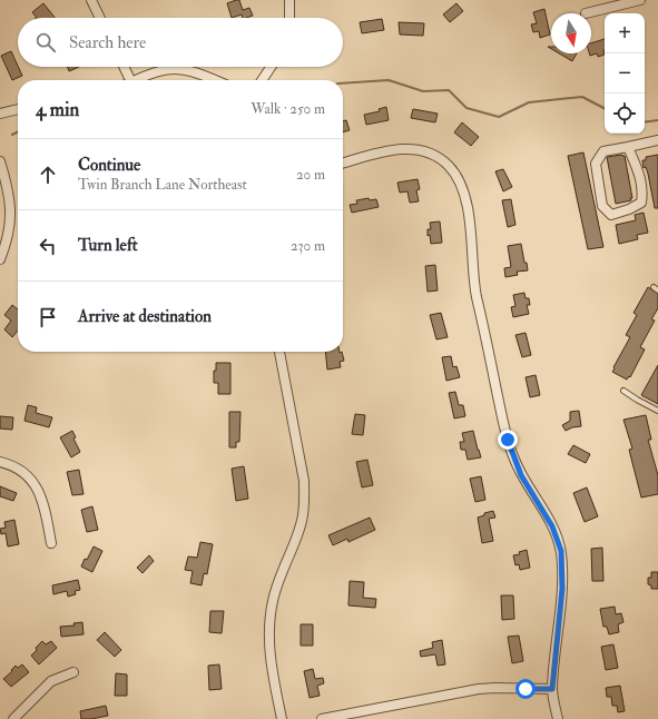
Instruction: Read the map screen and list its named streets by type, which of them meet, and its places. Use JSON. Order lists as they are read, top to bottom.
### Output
{
  "north": "bottom",
  "page": {
    "map_buttons": ["+", "−"],
    "search": "Search here",
    "heading": ["4 min", "Walk · 250 m"],
    "list": [
      ["Continue", "Twin Branch Lane Northeast", "20 m"],
      ["Turn left", "230 m"],
      "Arrive at destination"
    ]
  }
}
